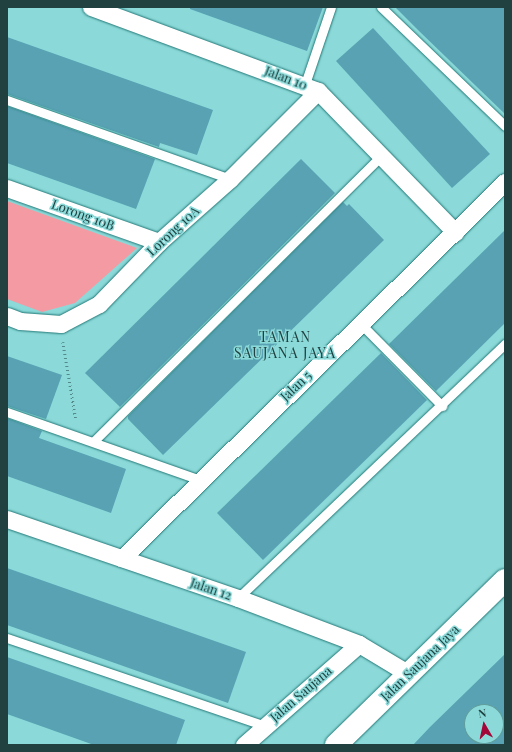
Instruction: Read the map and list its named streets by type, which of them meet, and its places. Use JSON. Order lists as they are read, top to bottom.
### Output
{
  "streets": {
    "main road": ["Jalan Saujana Jaya"],
    "street": [
      "Jalan 10",
      "Lorong 10B",
      "Lorong 10A",
      "Jalan 5",
      "Jalan 12",
      "Jalan Saujana"
    ]
  },
  "crossings": [
    ["Jalan 10", "Lorong 10A"],
    ["Jalan 10", "Jalan 5"],
    ["Lorong 10B", "Lorong 10A"],
    ["Jalan 5", "Jalan 12"],
    ["Jalan 12", "Jalan Saujana Jaya"],
    ["Jalan 12", "Jalan Saujana"]
  ],
  "districts": ["TAMAN SAUJANA JAYA"],
  "north": "top"
}
